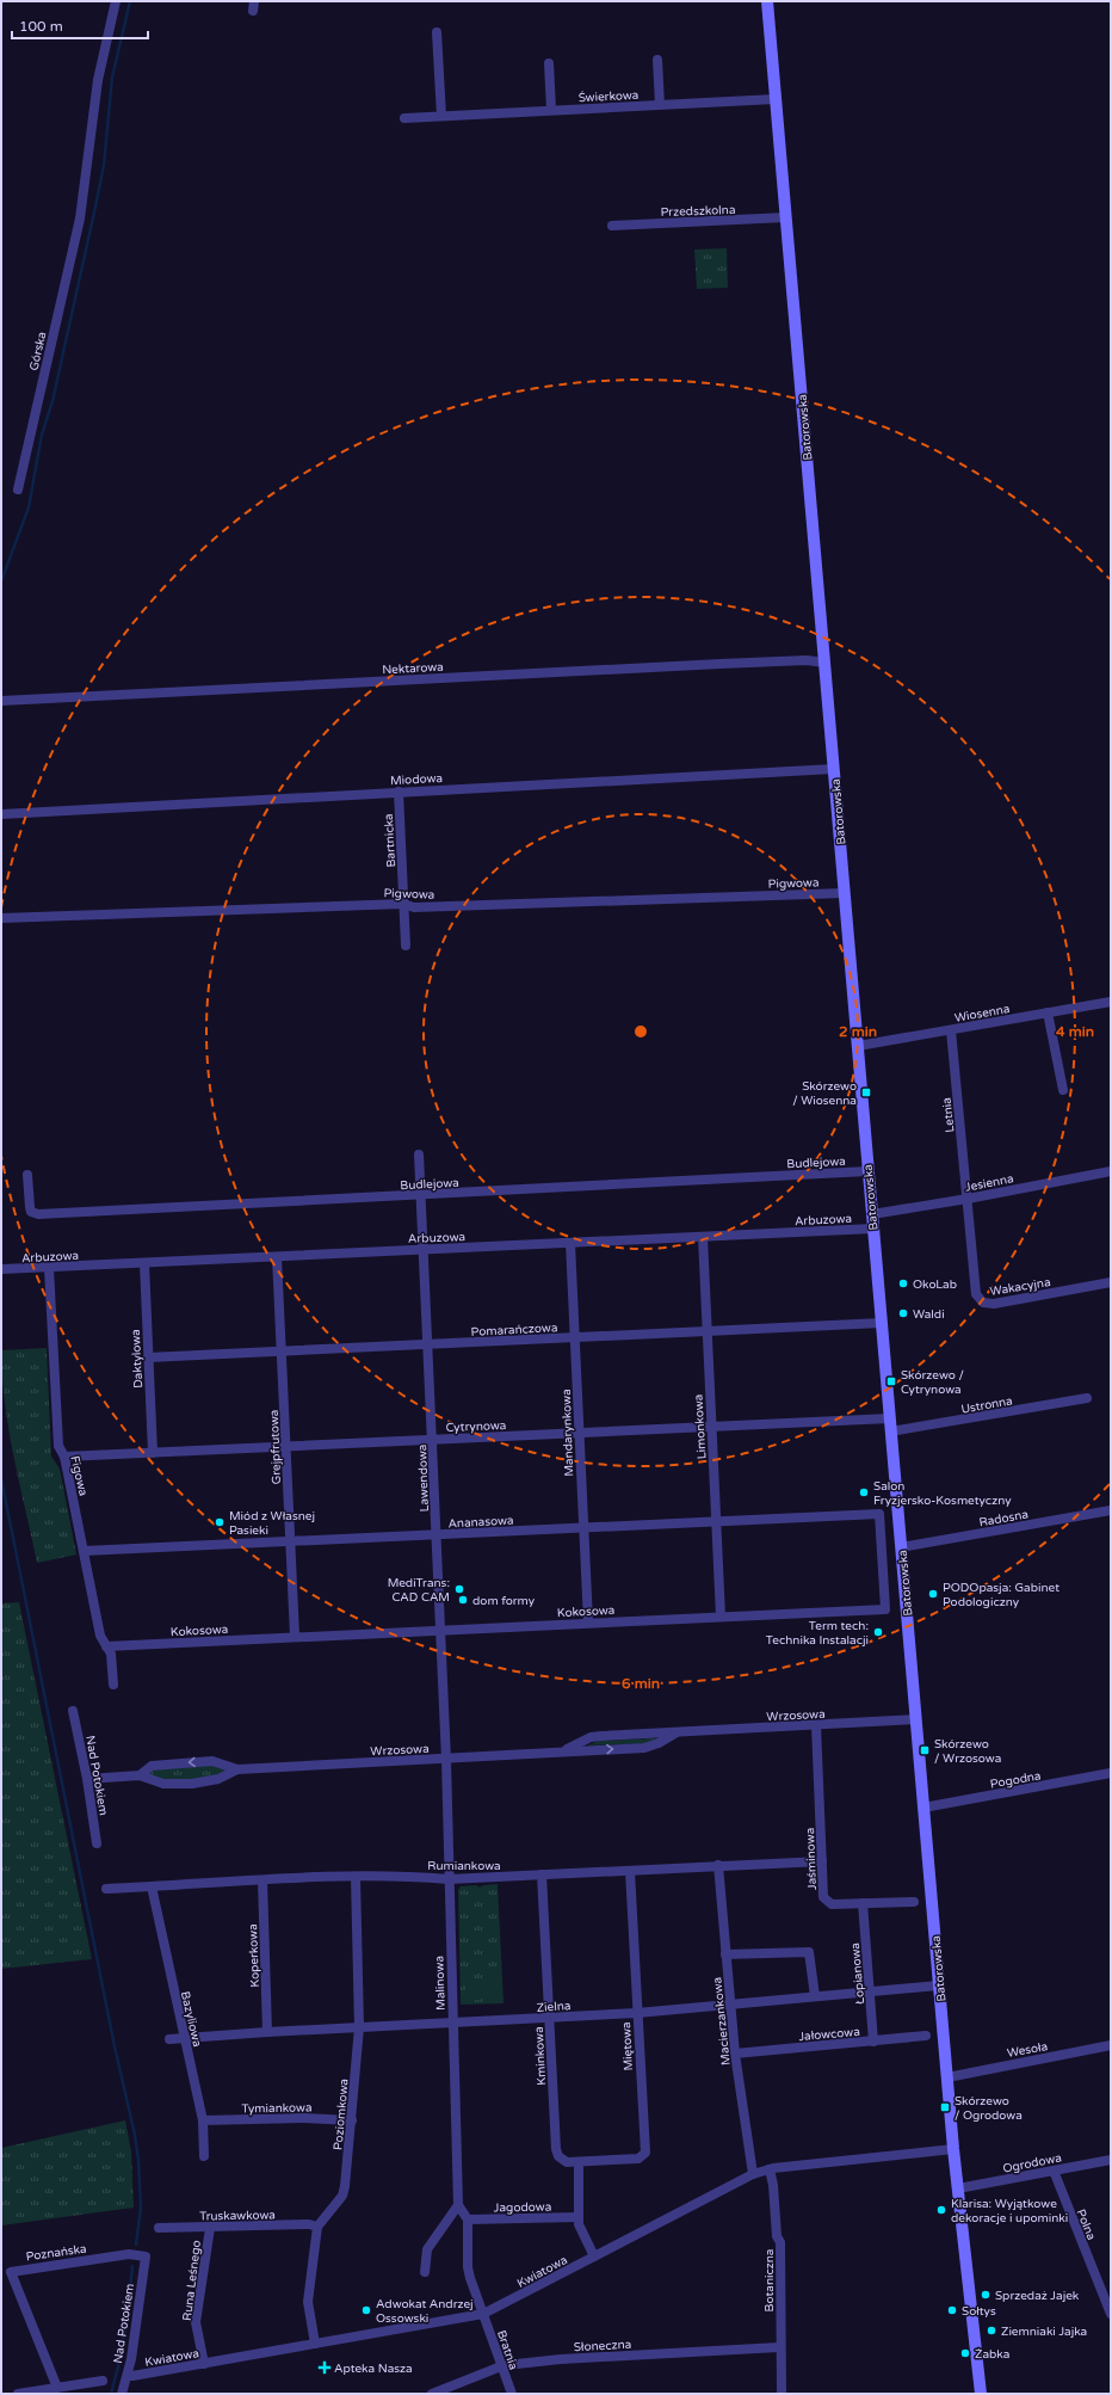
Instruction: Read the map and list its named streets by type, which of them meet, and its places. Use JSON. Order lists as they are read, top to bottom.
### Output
{
  "streets": {
    "street": [
      "Świerkowa",
      "Przedszkolna",
      "Górska",
      "Batorowska",
      "Nektarowa",
      "Miodowa",
      "Bartnicka",
      "Pigwowa",
      "Wiosenna",
      "Letnia",
      "Budlejowa",
      "Jesienna",
      "Arbuzowa",
      "Wakacyjna",
      "Pomarańczowa",
      "Daktylowa",
      "Ustronna",
      "Cytrynowa",
      "Limonkowa",
      "Mandarynkowa",
      "Grejpfrutowa",
      "Figowa",
      "Lawendowa",
      "Radosna",
      "Ananasowa",
      "Kokosowa",
      "Wrzosowa",
      "Nad Potokiem",
      "Pogodna",
      "Jaśminowa",
      "Rumiankowa",
      "Koperkowa",
      "Łopianowa",
      "Malinowa",
      "Zielna",
      "Bazyliowa",
      "Macierzankowa",
      "Jałowcowa",
      "Miętowa",
      "Wesoła",
      "Kminkowa",
      "Tymiankowa",
      "Poziomkowa",
      "Ogrodowa",
      "Jagodowa",
      "Truskawkowa",
      "Polna",
      "Poznańska",
      "Kwiatowa",
      "Runa Leśnego",
      "Botaniczna",
      "Słoneczna",
      "Bratnia"
    ]
  },
  "crossings": [
    ["Świerkowa", "Batorowska"],
    ["Przedszkolna", "Batorowska"],
    ["Batorowska", "Nektarowa"],
    ["Batorowska", "Miodowa"],
    ["Batorowska", "Pigwowa"],
    ["Batorowska", "Wiosenna"],
    ["Batorowska", "Budlejowa"],
    ["Batorowska", "Jesienna"],
    ["Batorowska", "Arbuzowa"],
    ["Batorowska", "Pomarańczowa"],
    ["Batorowska", "Ustronna"],
    ["Batorowska", "Cytrynowa"],
    ["Batorowska", "Radosna"],
    ["Batorowska", "Wrzosowa"],
    ["Batorowska", "Pogodna"],
    ["Batorowska", "Zielna"],
    ["Batorowska", "Wesoła"],
    ["Batorowska", "Ogrodowa"],
    ["Batorowska", "Kwiatowa"],
    ["Miodowa", "Bartnicka"],
    ["Bartnicka", "Pigwowa"],
    ["Wiosenna", "Letnia"],
    ["Letnia", "Jesienna"],
    ["Letnia", "Wakacyjna"],
    ["Budlejowa", "Lawendowa"],
    ["Jesienna", "Wakacyjna"],
    ["Arbuzowa", "Daktylowa"],
    ["Arbuzowa", "Limonkowa"],
    ["Arbuzowa", "Mandarynkowa"],
    ["Arbuzowa", "Grejpfrutowa"],
    ["Arbuzowa", "Figowa"],
    ["Arbuzowa", "Lawendowa"],
    ["Pomarańczowa", "Daktylowa"],
    ["Pomarańczowa", "Limonkowa"],
    ["Pomarańczowa", "Mandarynkowa"],
    ["Pomarańczowa", "Grejpfrutowa"],
    ["Pomarańczowa", "Lawendowa"],
    ["Daktylowa", "Cytrynowa"],
    ["Cytrynowa", "Limonkowa"],
    ["Cytrynowa", "Mandarynkowa"],
    ["Cytrynowa", "Grejpfrutowa"],
    ["Cytrynowa", "Figowa"],
    ["Cytrynowa", "Lawendowa"],
    ["Limonkowa", "Ananasowa"],
    ["Limonkowa", "Kokosowa"],
    ["Mandarynkowa", "Ananasowa"],
    ["Mandarynkowa", "Kokosowa"],
    ["Grejpfrutowa", "Ananasowa"],
    ["Grejpfrutowa", "Kokosowa"],
    ["Figowa", "Ananasowa"],
    ["Figowa", "Kokosowa"],
    ["Lawendowa", "Ananasowa"],
    ["Lawendowa", "Kokosowa"],
    ["Lawendowa", "Wrzosowa"],
    ["Lawendowa", "Malinowa"],
    ["Ananasowa", "Kokosowa"],
    ["Wrzosowa", "Nad Potokiem"],
    ["Wrzosowa", "Jaśminowa"],
    ["Wrzosowa", "Malinowa"],
    ["Nad Potokiem", "Poznańska"],
    ["Nad Potokiem", "Kwiatowa"],
    ["Jaśminowa", "Rumiankowa"],
    ["Jaśminowa", "Łopianowa"],
    ["Rumiankowa", "Koperkowa"],
    ["Rumiankowa", "Malinowa"],
    ["Rumiankowa", "Bazyliowa"],
    ["Rumiankowa", "Macierzankowa"],
    ["Rumiankowa", "Miętowa"],
    ["Rumiankowa", "Kminkowa"],
    ["Rumiankowa", "Poziomkowa"],
    ["Koperkowa", "Zielna"],
    ["Łopianowa", "Zielna"],
    ["Łopianowa", "Jałowcowa"],
    ["Malinowa", "Zielna"],
    ["Zielna", "Bazyliowa"],
    ["Zielna", "Macierzankowa"],
    ["Zielna", "Miętowa"],
    ["Zielna", "Kminkowa"],
    ["Zielna", "Poziomkowa"],
    ["Bazyliowa", "Tymiankowa"],
    ["Macierzankowa", "Jałowcowa"],
    ["Macierzankowa", "Kwiatowa"],
    ["Miętowa", "Kminkowa"],
    ["Tymiankowa", "Poziomkowa"],
    ["Poziomkowa", "Truskawkowa"],
    ["Ogrodowa", "Polna"],
    ["Truskawkowa", "Runa Leśnego"],
    ["Kwiatowa", "Runa Leśnego"],
    ["Kwiatowa", "Botaniczna"],
    ["Kwiatowa", "Bratnia"],
    ["Botaniczna", "Słoneczna"],
    ["Słoneczna", "Bratnia"]
  ],
  "places": {
    "transit": [
      "Skórzewo / Wiosenna",
      "Skórzewo / Cytrynowa",
      "Skórzewo / Wrzosowa",
      "Skórzewo / Ogrodowa"
    ],
    "other": [
      "OkoLab",
      "Waldi",
      "Salon Fryzjersko-Kosmetyczny",
      "Miód z Własnej Pasieki",
      "MediTrans: CAD CAM",
      "PODOpasja: Gabinet Podologiczny",
      "dom formy",
      "Term tech: Technika Instalacji",
      "Klarisa: Wyjątkowe dekoracje i upominki",
      "Sprzedaż Jajek",
      "Adwokat Andrzej Ossowski",
      "Sołtys",
      "Ziemniaki Jajka",
      "Żabka"
    ],
    "health": ["Apteka Nasza"]
  },
  "scale_bar": "100 m",
  "rings": ["2 min", "4 min", "6 min"]
}
